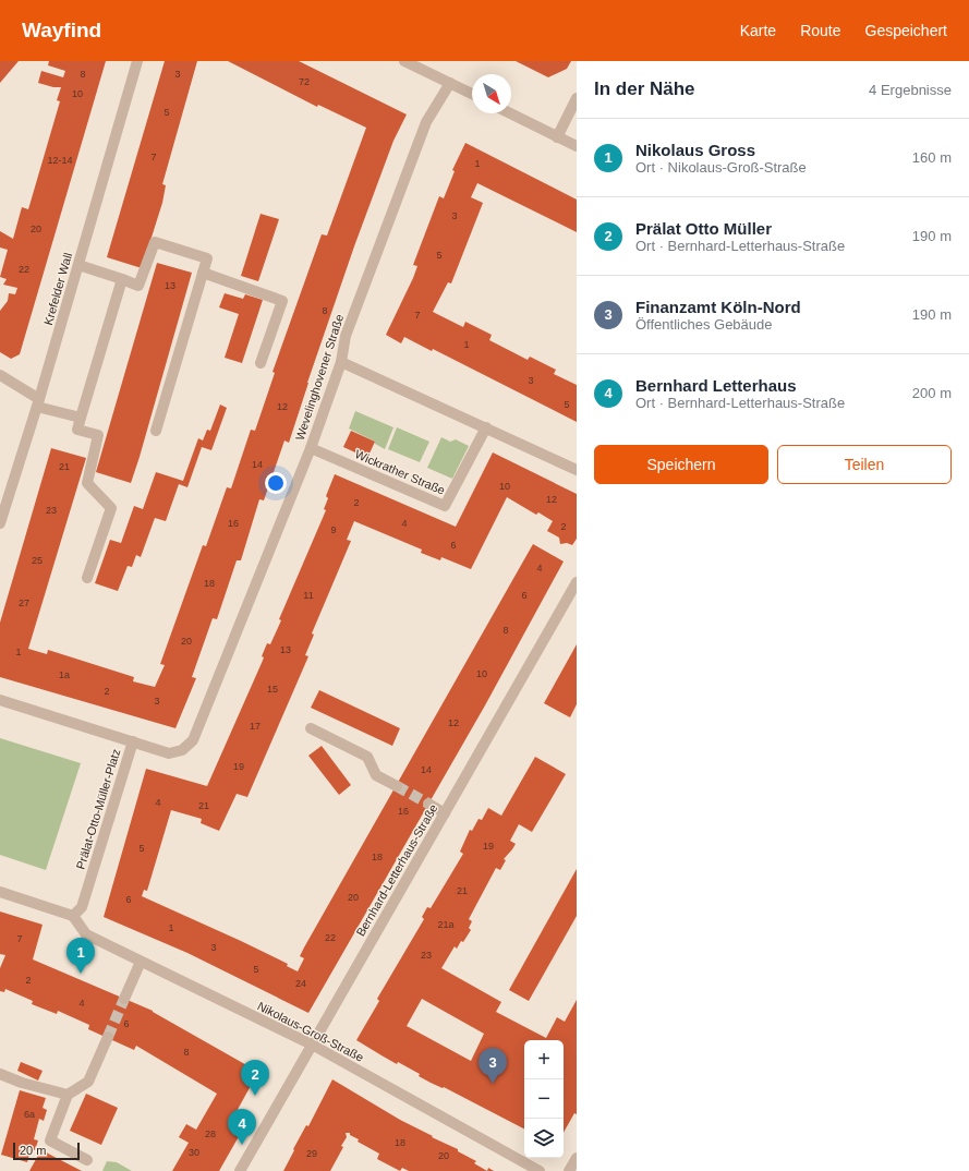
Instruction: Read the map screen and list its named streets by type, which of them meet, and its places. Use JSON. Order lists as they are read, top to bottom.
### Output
{
  "streets": {
    "street": [
      "Krefelder Wall",
      "Wevelinghovener Straße",
      "Wickrather Straße",
      "Prälat-Otto-Müller-Platz",
      "Bernhard-Letterhaus-Straße",
      "Nikolaus-Groß-Straße"
    ]
  },
  "crossings": [
    ["Wevelinghovener Straße", "Wickrather Straße"],
    ["Wevelinghovener Straße", "Prälat-Otto-Müller-Platz"],
    ["Prälat-Otto-Müller-Platz", "Nikolaus-Groß-Straße"],
    ["Bernhard-Letterhaus-Straße", "Nikolaus-Groß-Straße"]
  ],
  "house_numbers": [
    "8",
    "3",
    "72",
    "10",
    "5",
    "7",
    "12-14",
    "1",
    "3",
    "20",
    "5",
    "22",
    "13",
    "8",
    "7",
    "1",
    "3",
    "5",
    "12",
    "14",
    "21",
    "10",
    "12",
    "2",
    "23",
    "16",
    "4",
    "2",
    "9",
    "6",
    "25",
    "4",
    "18",
    "11",
    "6",
    "27",
    "8",
    "20",
    "13",
    "1",
    "10",
    "1a",
    "15",
    "2",
    "3",
    "12",
    "17",
    "19",
    "14",
    "4",
    "21",
    "16",
    "19",
    "5",
    "18",
    "21",
    "20",
    "6",
    "21a",
    "1",
    "22",
    "7",
    "3",
    "23",
    "5",
    "2",
    "24",
    "4",
    "6",
    "8",
    "6a",
    "28",
    "18",
    "30",
    "29",
    "20"
  ],
  "scale_bar": "20 m",
  "north": "bottom right",
  "page": {
    "header": "Wayfind",
    "nav": ["Karte", "Route", "Gespeichert"],
    "heading": ["In der Nähe", "4 Ergebnisse"],
    "list": [
      {
        "mark": "1",
        "name": "Nikolaus Gross",
        "note": "Ort · Nikolaus-Groß-Straße",
        "value": "160 m"
      },
      {
        "mark": "2",
        "name": "Prälat Otto Müller",
        "note": "Ort · Bernhard-Letterhaus-Straße",
        "value": "190 m"
      },
      {
        "mark": "3",
        "name": "Finanzamt Köln-Nord",
        "note": "Öffentliches Gebäude",
        "value": "190 m"
      },
      {
        "mark": "4",
        "name": "Bernhard Letterhaus",
        "note": "Ort · Bernhard-Letterhaus-Straße",
        "value": "200 m"
      }
    ],
    "buttons": ["Speichern", "Teilen"],
    "pins": [
      "1",
      "3",
      "2",
      "4"
    ],
    "map_buttons": ["+", "−"],
    "scale": "20 m"
  }
}
